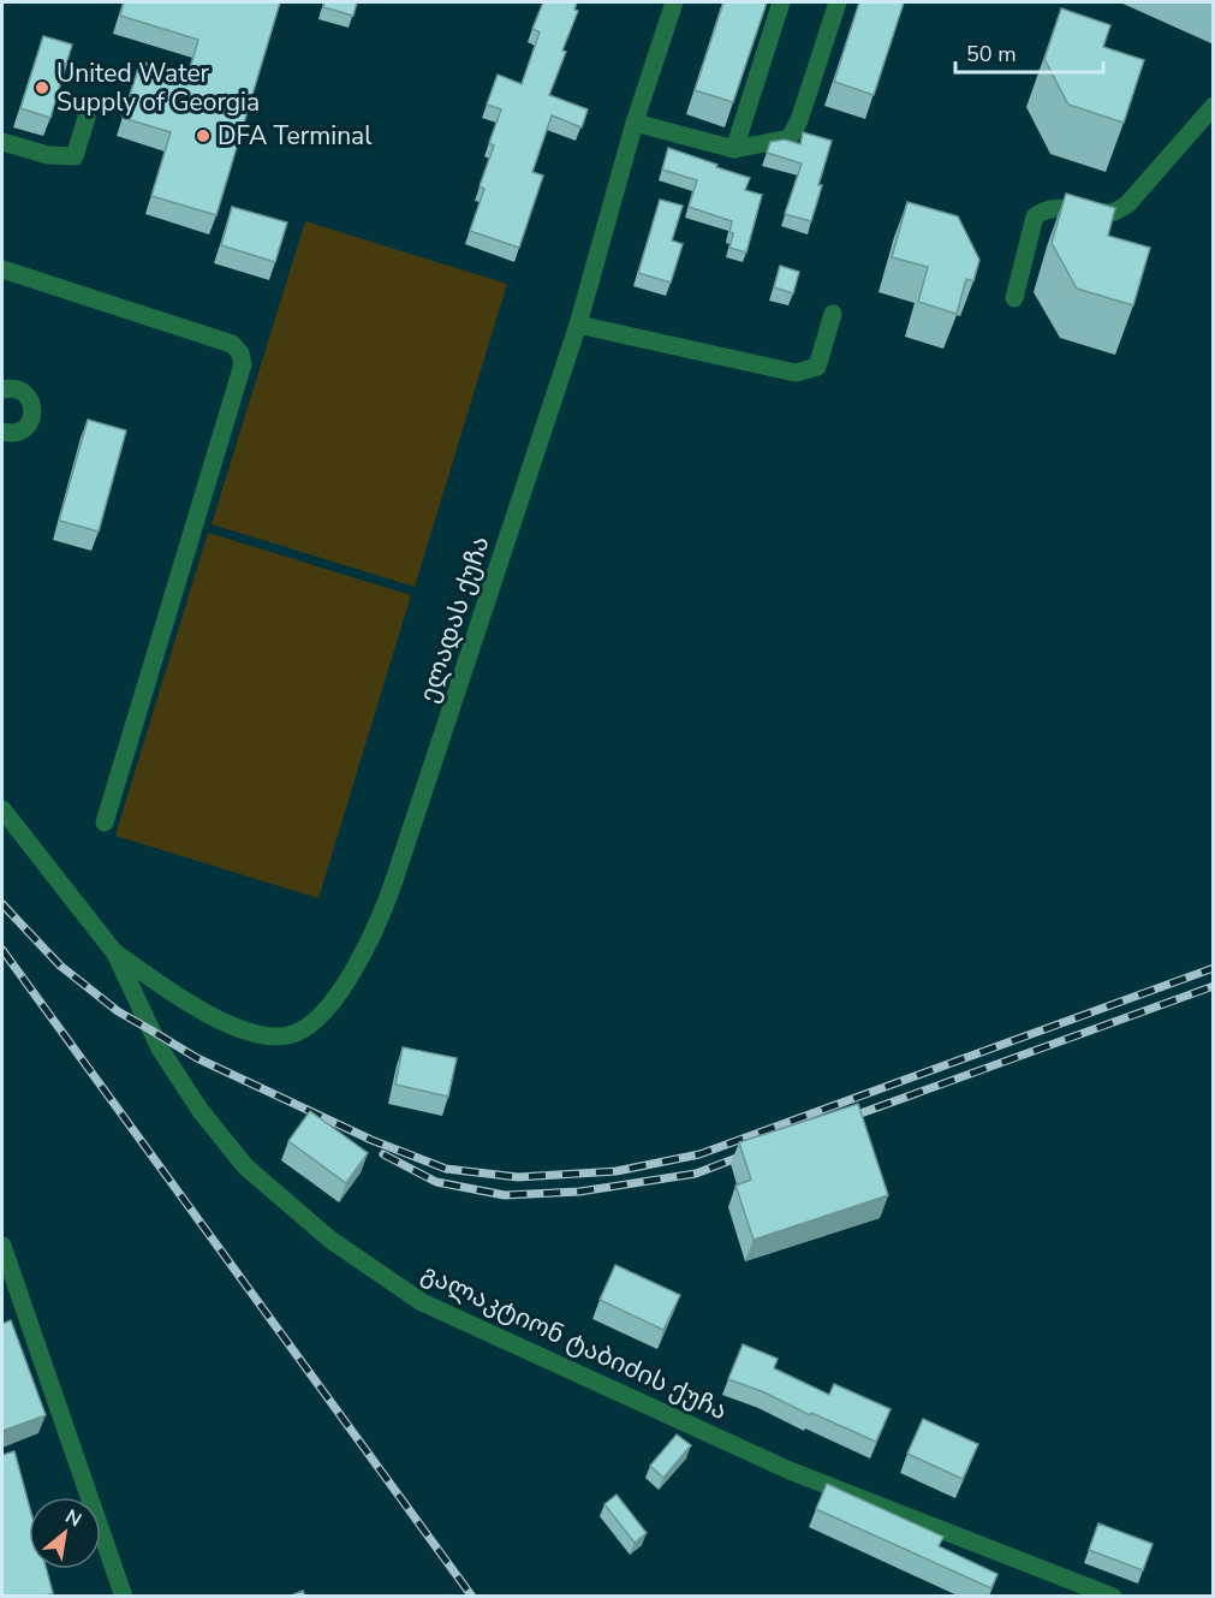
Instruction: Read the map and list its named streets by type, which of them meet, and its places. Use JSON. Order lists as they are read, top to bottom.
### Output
{
  "streets": {
    "street": ["ელადას ქუჩა", "გალაკტიონ ტაბიძის ქუჩა"]
  },
  "crossings": [
    ["ელადას ქუჩა", "გალაკტიონ ტაბიძის ქუჩა"]
  ],
  "places": ["United Water Supply of Georgia", "DFA Terminal"],
  "scale_bar": "50 m",
  "north": "top right"
}
